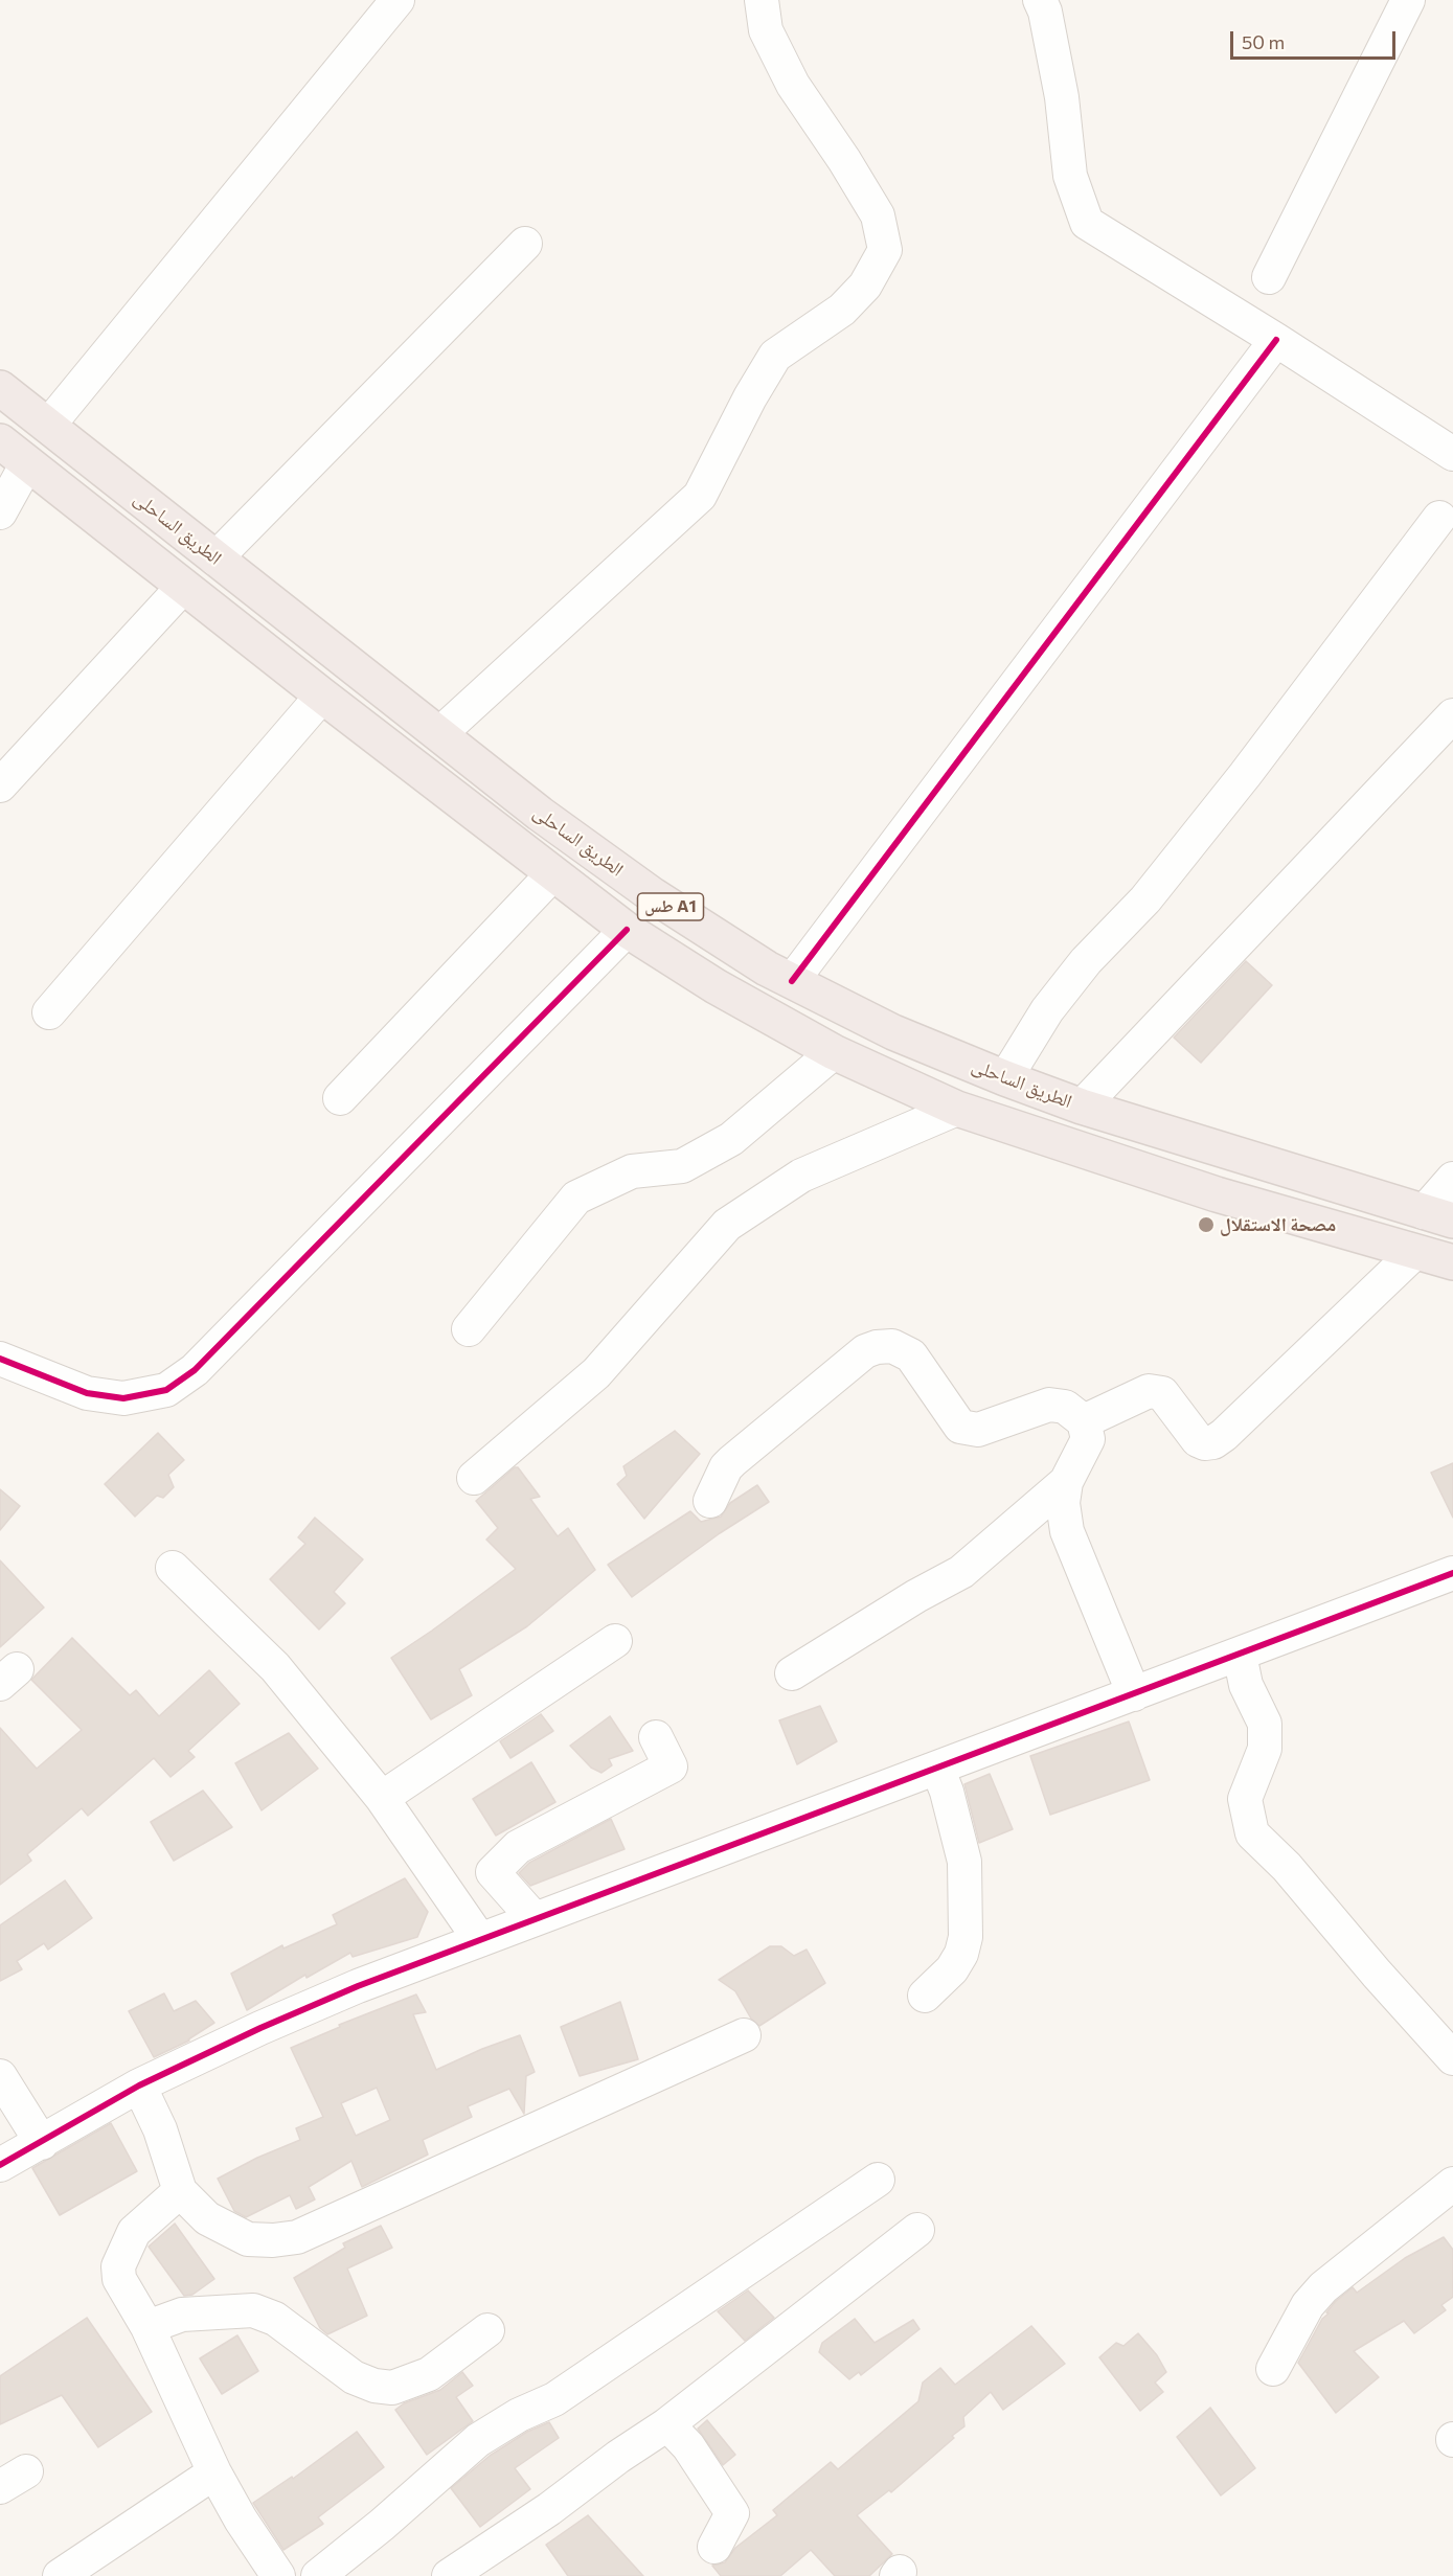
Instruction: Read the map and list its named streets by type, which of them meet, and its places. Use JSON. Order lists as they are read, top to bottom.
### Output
{
  "streets": {
    "highway": ["الطريق الساحلى", "طس A1"]
  },
  "places": ["مصحة الاستقلال"],
  "scale_bar": "50 m"
}
